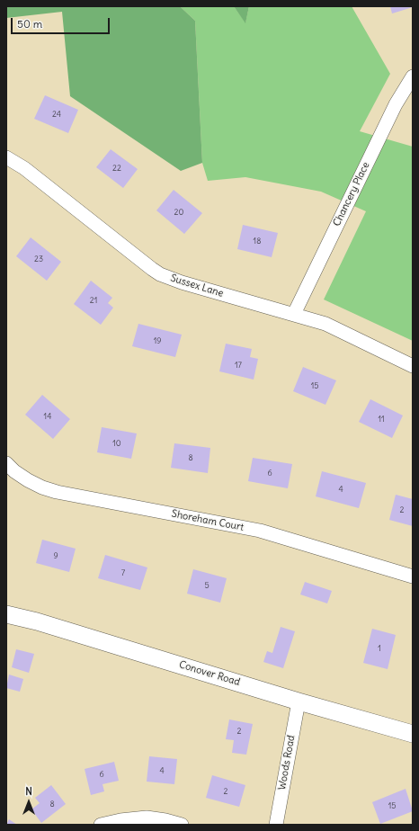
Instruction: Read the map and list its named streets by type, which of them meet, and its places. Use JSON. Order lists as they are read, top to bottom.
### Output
{
  "streets": {
    "street": [
      "Chancery Place",
      "Sussex Lane",
      "Shoreham Court",
      "Conover Road",
      "Woods Road"
    ]
  },
  "crossings": [
    ["Chancery Place", "Sussex Lane"],
    ["Conover Road", "Woods Road"]
  ],
  "house_numbers": [
    "24",
    "22",
    "20",
    "18",
    "23",
    "21",
    "19",
    "17",
    "15",
    "14",
    "11",
    "10",
    "8",
    "6",
    "4",
    "2",
    "9",
    "7",
    "5",
    "1",
    "2",
    "4",
    "6",
    "2",
    "8",
    "15"
  ],
  "scale_bar": "50 m",
  "north": "top"
}
